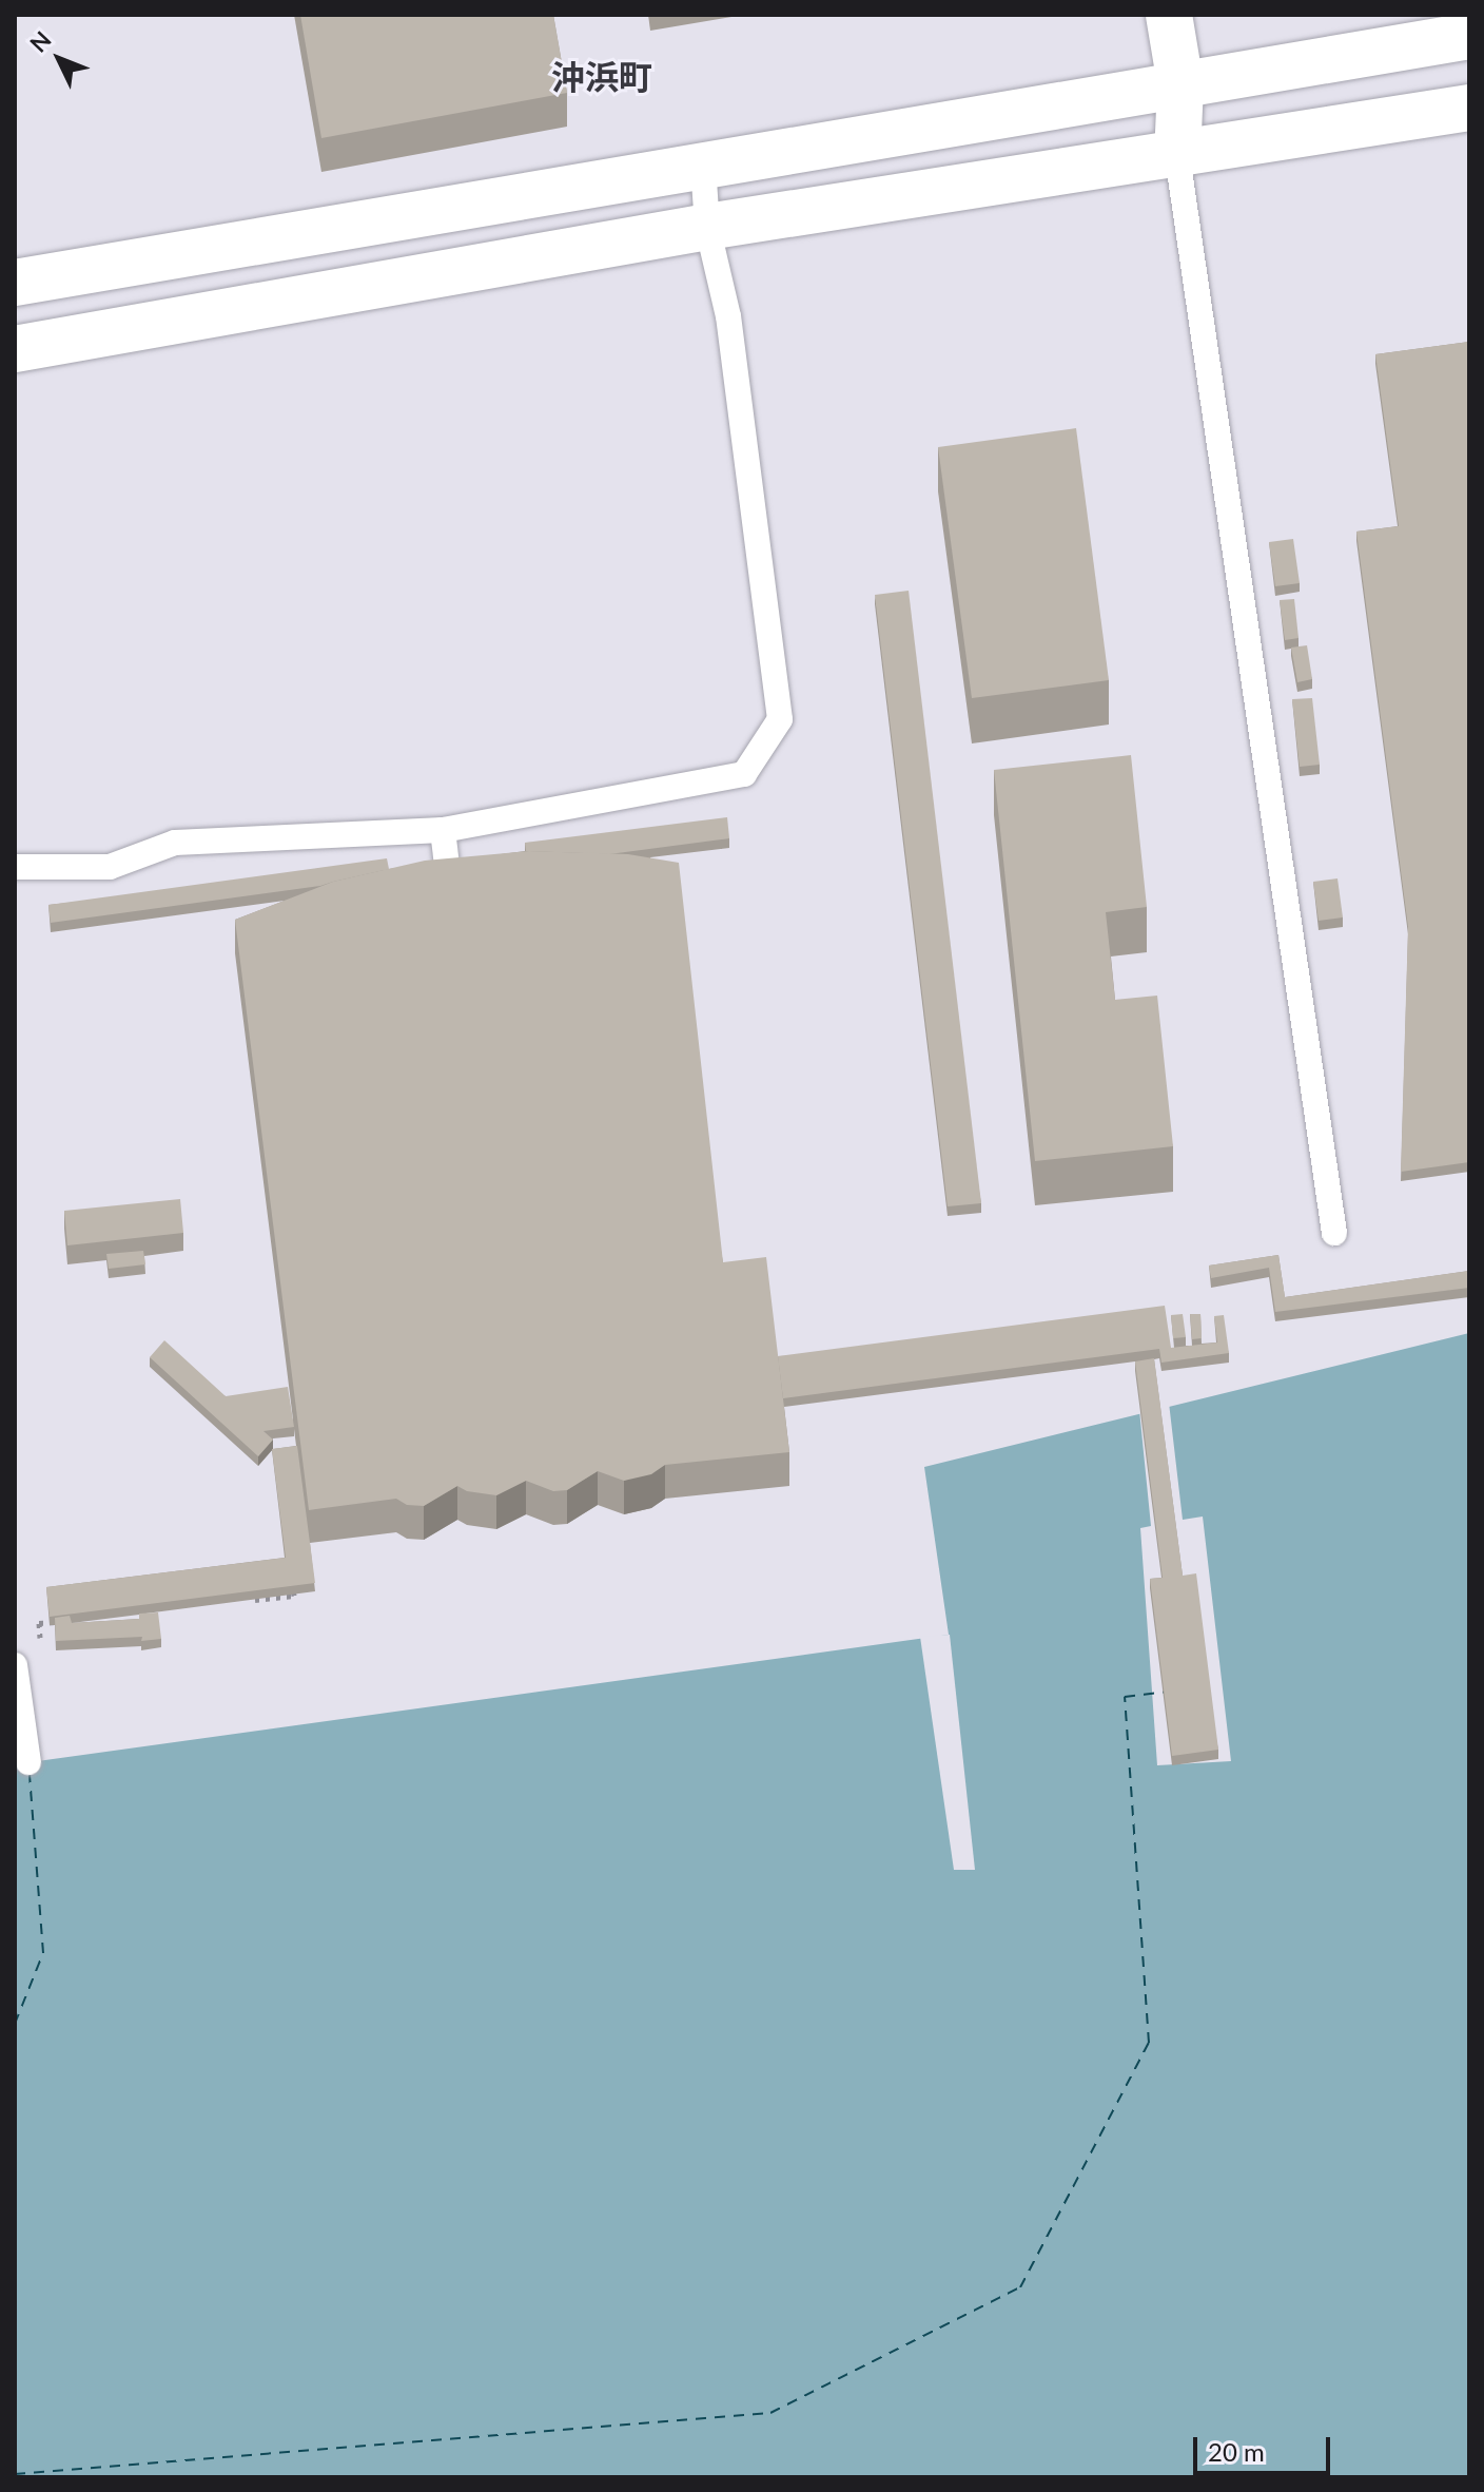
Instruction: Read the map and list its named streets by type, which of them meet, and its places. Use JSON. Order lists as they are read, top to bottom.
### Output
{
  "districts": ["沖浜町"],
  "scale_bar": "20 m",
  "north": "top left"
}
